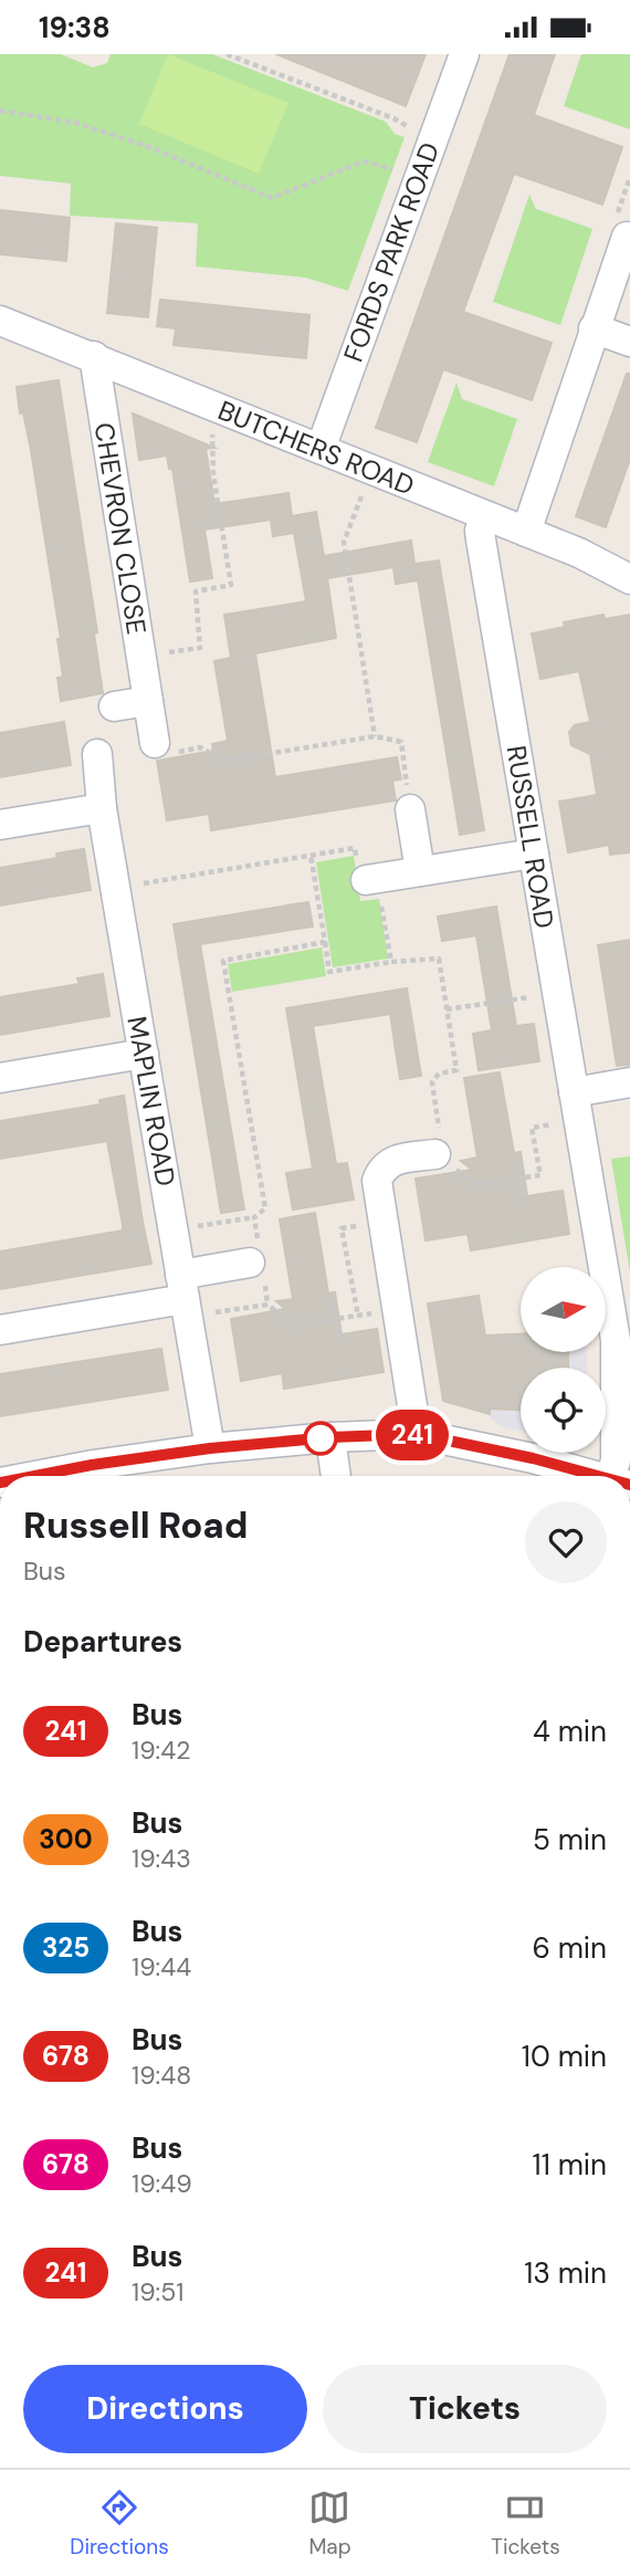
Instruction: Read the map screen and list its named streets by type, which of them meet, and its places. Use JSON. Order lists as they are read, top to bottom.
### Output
{
  "streets": {
    "street": [
      "FORDS PARK ROAD",
      "BUTCHERS ROAD",
      "CHEVRON CLOSE",
      "RUSSELL ROAD",
      "MAPLIN ROAD"
    ]
  },
  "crossings": [
    ["FORDS PARK ROAD", "BUTCHERS ROAD"],
    ["BUTCHERS ROAD", "CHEVRON CLOSE"],
    ["BUTCHERS ROAD", "RUSSELL ROAD"]
  ],
  "lines": ["bus line 241"],
  "north": "right",
  "page": {
    "status": "19:38",
    "on_map": "241",
    "heading": [
      ["Russell Road", "Bus"],
      "Departures"
    ],
    "list": [
      {
        "mark": "241",
        "name": "Bus",
        "note": "19:42",
        "value": "4 min"
      },
      {
        "mark": "300",
        "name": "Bus",
        "note": "19:43",
        "value": "5 min"
      },
      {
        "mark": "325",
        "name": "Bus",
        "note": "19:44",
        "value": "6 min"
      },
      {
        "mark": "678",
        "name": "Bus",
        "note": "19:48",
        "value": "10 min"
      },
      {
        "mark": "678",
        "name": "Bus",
        "note": "19:49",
        "value": "11 min"
      },
      {
        "mark": "241",
        "name": "Bus",
        "note": "19:51",
        "value": "13 min"
      }
    ],
    "buttons": ["Directions", "Tickets"],
    "tabs": ["Directions", "Map", "Tickets"]
  }
}
